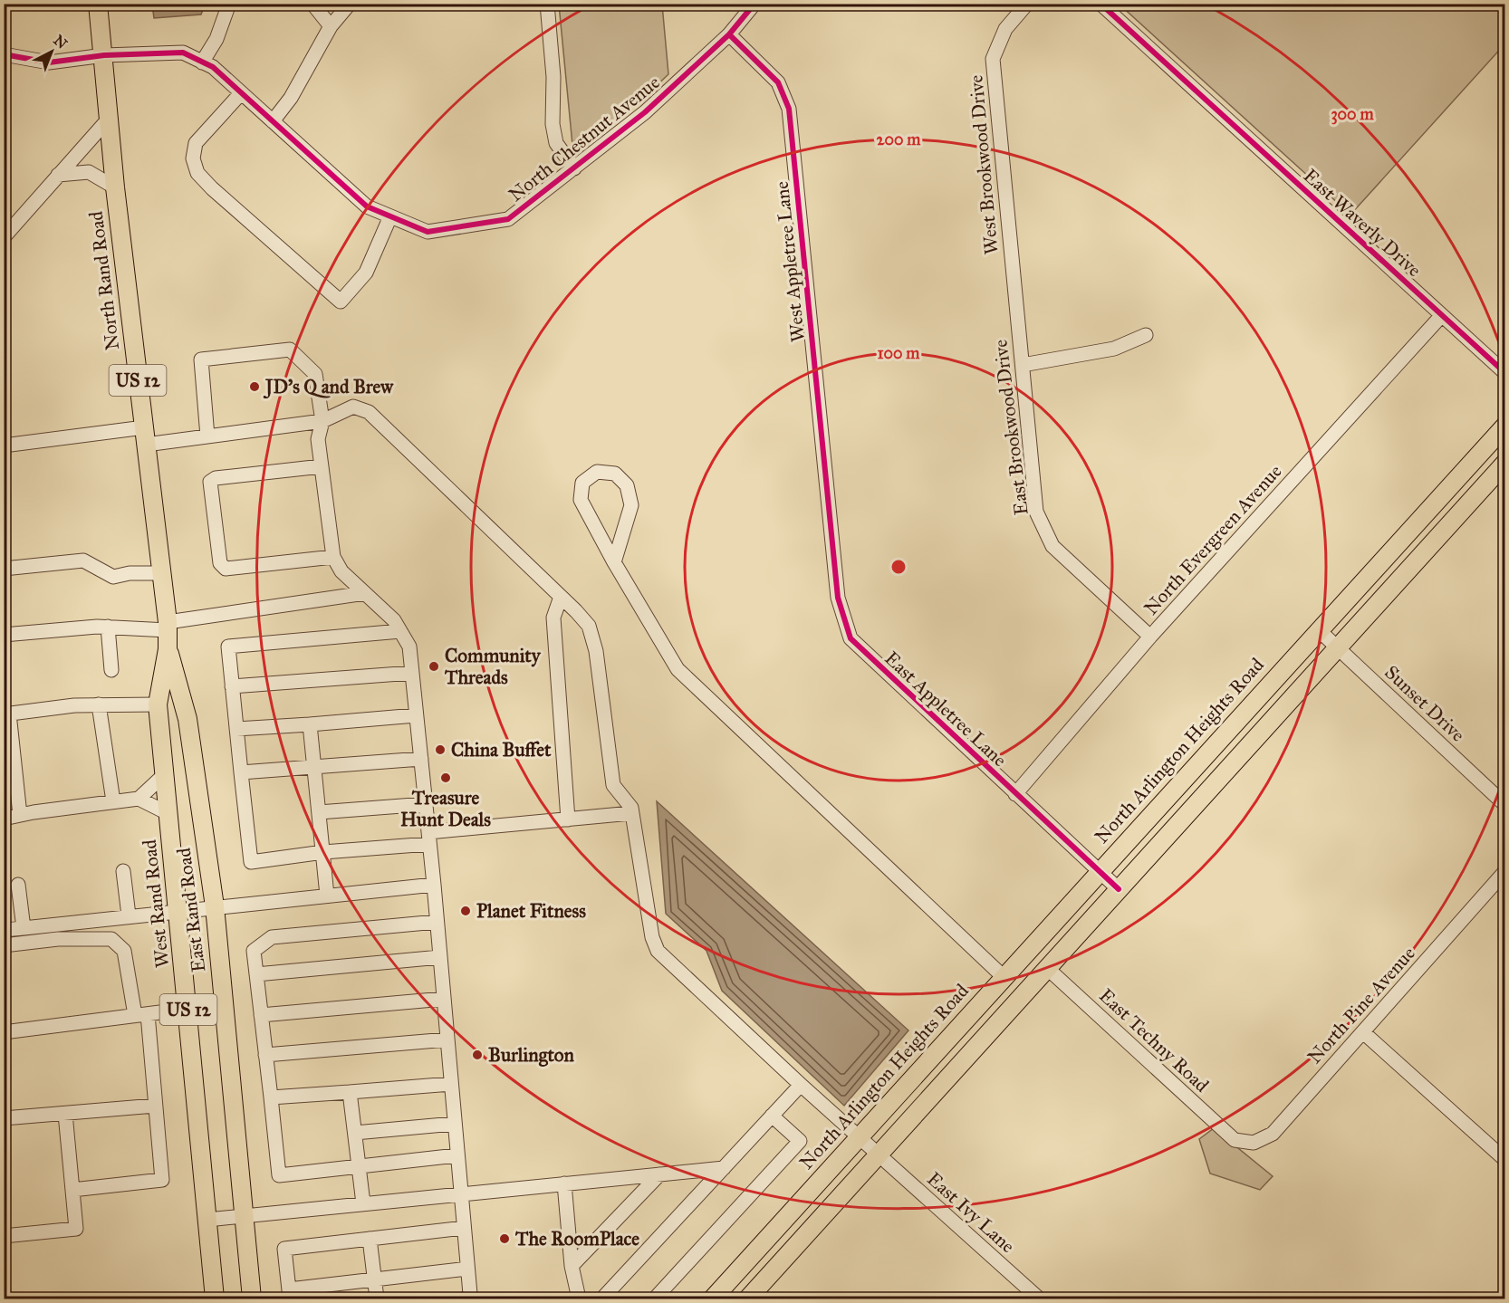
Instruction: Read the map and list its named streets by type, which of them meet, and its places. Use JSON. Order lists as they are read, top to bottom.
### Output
{
  "streets": {
    "main road": [
      "North Rand Road",
      "US 12",
      "North Arlington Heights Road",
      "West Rand Road",
      "East Rand Road"
    ],
    "street": [
      "North Chestnut Avenue",
      "West Brookwood Drive",
      "East Waverly Drive",
      "West Appletree Lane",
      "East Brookwood Drive",
      "North Evergreen Avenue",
      "Sunset Drive",
      "East Appletree Lane",
      "North Pine Avenue",
      "East Techny Road",
      "East Ivy Lane"
    ]
  },
  "crossings": [
    ["North Chestnut Avenue", "West Appletree Lane"],
    ["North Chestnut Avenue", "North Rand Road"],
    ["West Brookwood Drive", "East Brookwood Drive"],
    ["East Waverly Drive", "North Evergreen Avenue"],
    ["West Appletree Lane", "East Appletree Lane"],
    ["North Rand Road", "West Rand Road"],
    ["North Rand Road", "East Rand Road"],
    ["US 12", "West Rand Road"],
    ["East Brookwood Drive", "North Evergreen Avenue"],
    ["North Evergreen Avenue", "East Appletree Lane"],
    ["Sunset Drive", "North Arlington Heights Road"],
    ["East Appletree Lane", "North Arlington Heights Road"],
    ["North Arlington Heights Road", "East Ivy Lane"],
    ["West Rand Road", "East Rand Road"],
    ["North Pine Avenue", "East Techny Road"]
  ],
  "places": [
    "JD's Q and Brew",
    "Community Threads",
    "China Buffet",
    "Treasure Hunt Deals",
    "Planet Fitness",
    "Burlington",
    "The RoomPlace"
  ],
  "north": "top right",
  "rings": ["300 m", "200 m", "100 m"]
}
